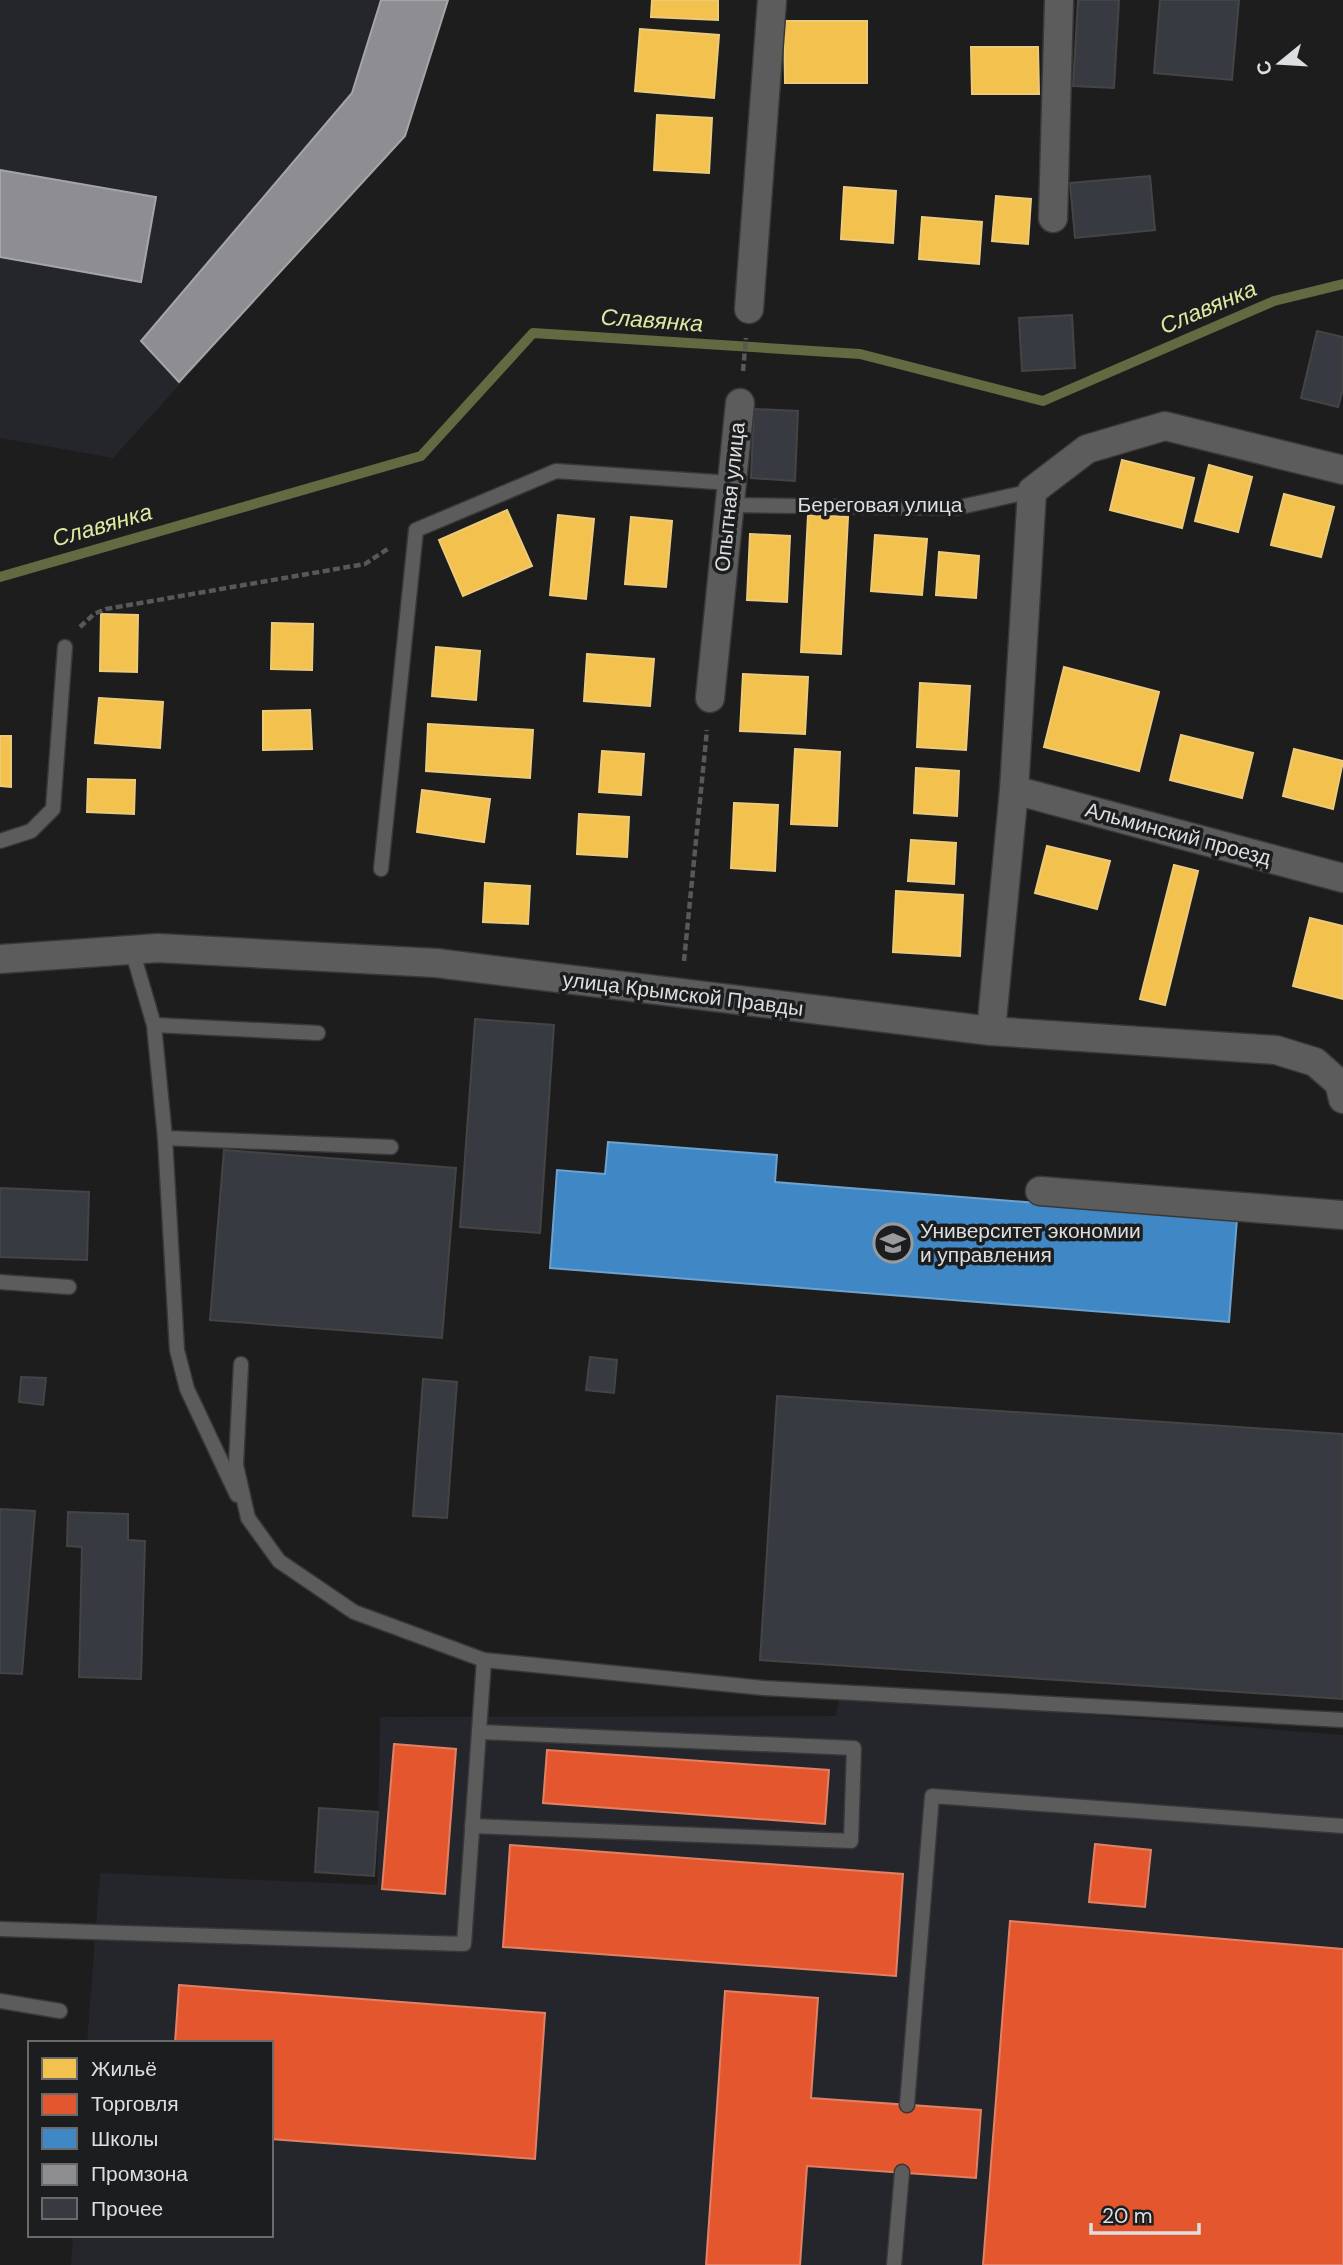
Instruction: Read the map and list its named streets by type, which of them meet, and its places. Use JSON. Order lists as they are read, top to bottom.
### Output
{
  "streets": {
    "street": [
      "Опытная улица",
      "Береговая улица",
      "Альминский проезд",
      "улица Крымской Правды"
    ]
  },
  "crossings": [
    ["Опытная улица", "Береговая улица"]
  ],
  "water": ["Славянка"],
  "places": {
    "school or university": ["Университет экономии и управления"]
  },
  "legend": [
    "Жильё",
    "Торговля",
    "Школы",
    "Промзона",
    "Прочее"
  ],
  "scale_bar": "20 m",
  "north": "left"
}
